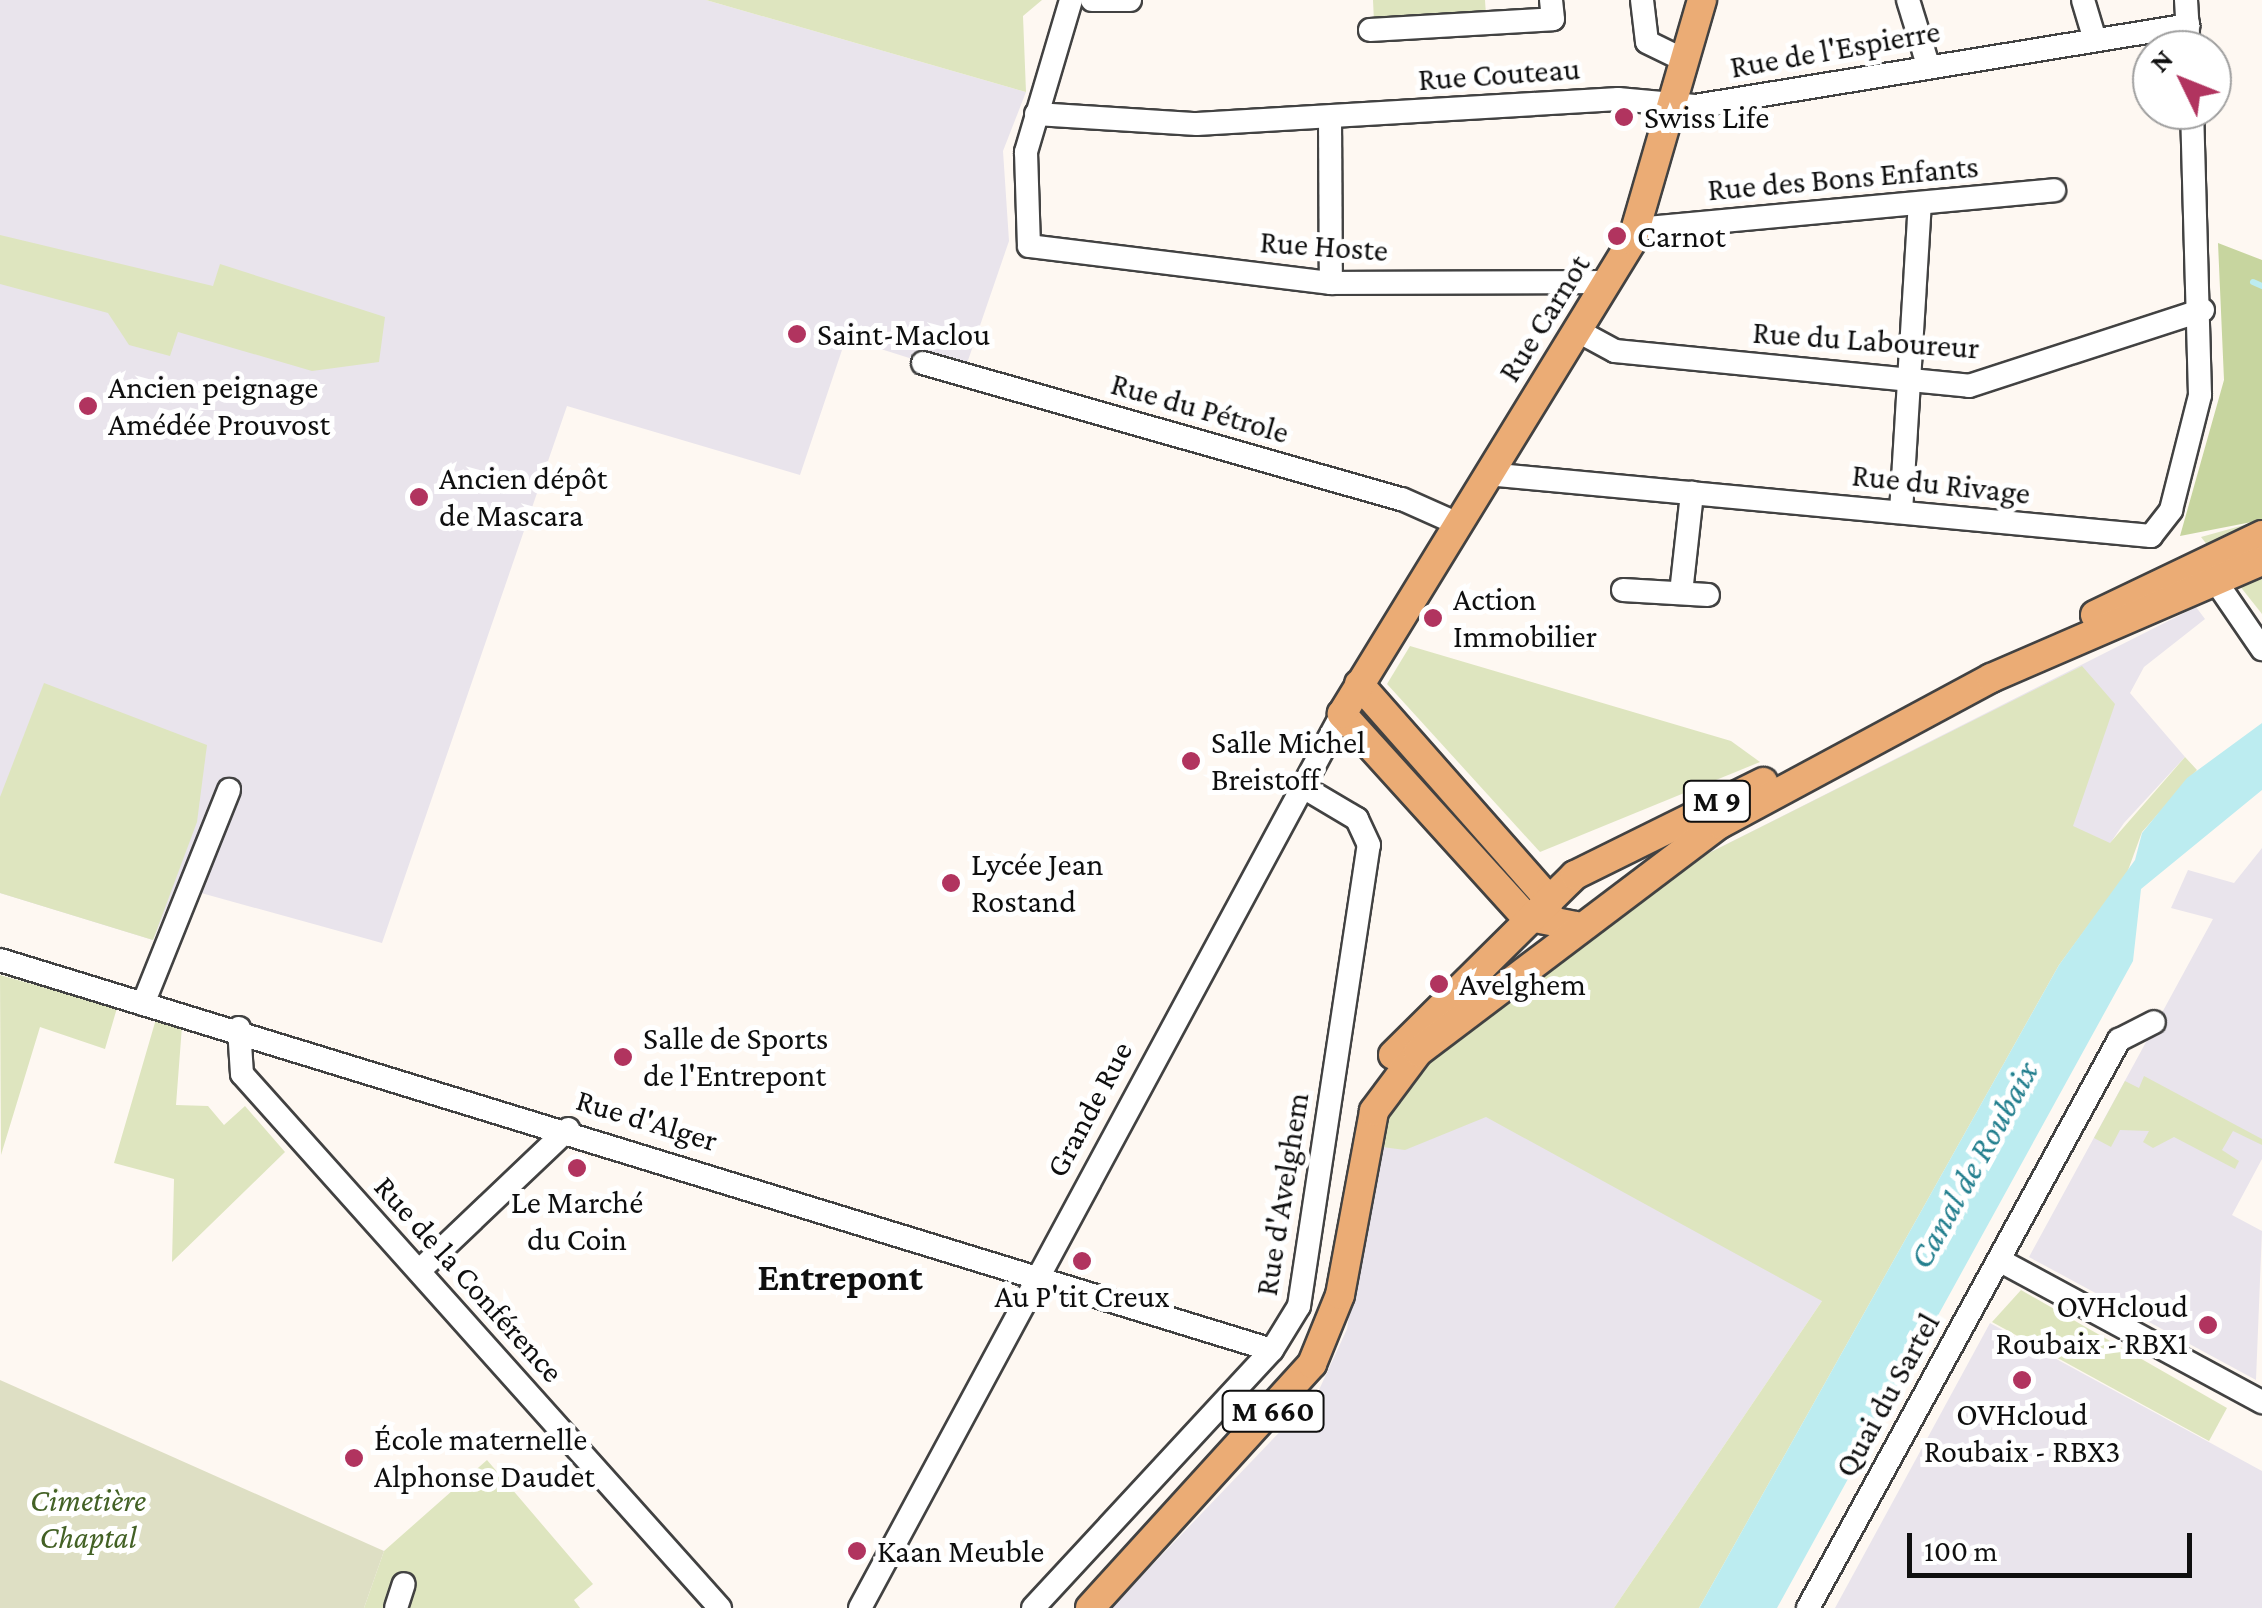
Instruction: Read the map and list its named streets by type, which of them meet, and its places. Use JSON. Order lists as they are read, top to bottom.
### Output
{
  "streets": {
    "main road": [
      "Rue Carnot",
      "M 9",
      "Grande Rue",
      "M 660"
    ],
    "street": [
      "Rue de l'Espierre",
      "Rue Couteau",
      "Rue des Bons Enfants",
      "Rue Hoste",
      "Rue du Laboureur",
      "Rue du Pétrole",
      "Rue du Rivage",
      "Rue d'Alger",
      "Rue d'Avelghem",
      "Rue de la Conférence",
      "Quai du Sartel"
    ]
  },
  "crossings": [
    ["Rue de l'Espierre", "Rue Couteau"],
    ["Rue de l'Espierre", "Rue Carnot"],
    ["Rue Couteau", "Rue Hoste"],
    ["Rue Couteau", "Rue Carnot"],
    ["Rue des Bons Enfants", "Rue Carnot"],
    ["Rue Hoste", "Rue Carnot"],
    ["Rue Carnot", "Rue du Laboureur"],
    ["Rue Carnot", "Rue du Pétrole"],
    ["Rue Carnot", "Rue du Rivage"],
    ["Rue Carnot", "Grande Rue"],
    ["Rue du Laboureur", "Rue du Rivage"],
    ["M 9", "M 660"],
    ["Grande Rue", "Rue d'Alger"],
    ["Grande Rue", "Rue d'Avelghem"],
    ["Rue d'Alger", "Rue d'Avelghem"],
    ["Rue d'Alger", "Rue de la Conférence"]
  ],
  "districts": ["Entrepont"],
  "water": ["Canal de Roubaix"],
  "parks": ["Cimetière Chaptal"],
  "places": [
    "Swiss Life",
    "Carnot",
    "Saint-Maclou",
    "Ancien peignage Amédée Prouvost",
    "Ancien dépôt de Mascara",
    "Action Immobilier",
    "Salle Michel Breistoff",
    "Lycée Jean Rostand",
    "Avelghem",
    "Salle de Sports de l'Entrepont",
    "Le Marché du Coin",
    "Au P'tit Creux",
    "OVHcloud Roubaix - RBX1",
    "OVHcloud Roubaix - RBX3",
    "École maternelle Alphonse Daudet",
    "Kaan Meuble"
  ],
  "scale_bar": "100 m",
  "north": "top left"
}
